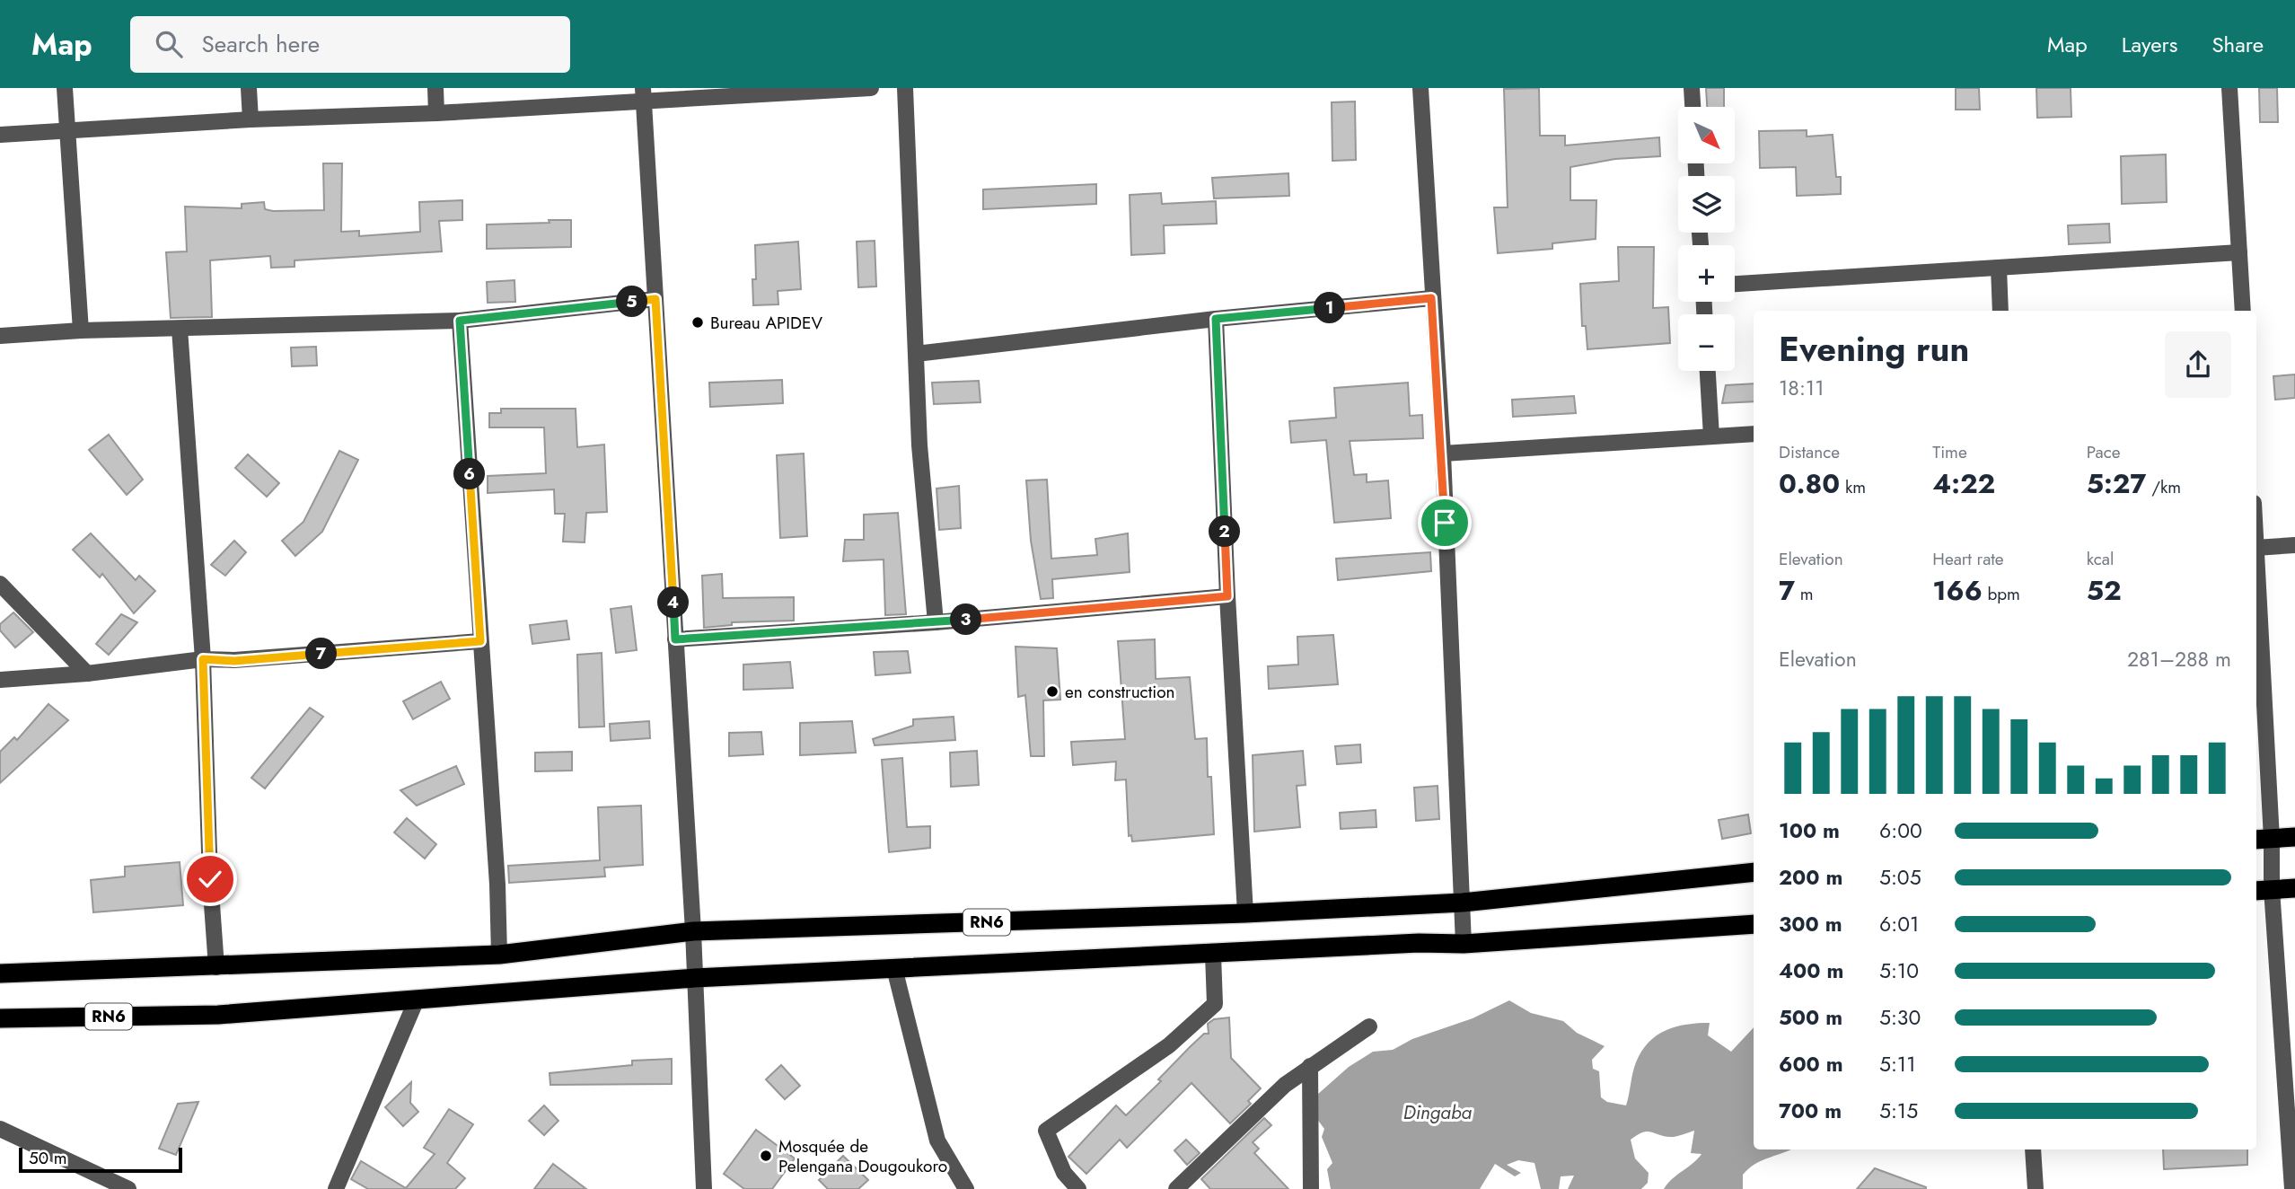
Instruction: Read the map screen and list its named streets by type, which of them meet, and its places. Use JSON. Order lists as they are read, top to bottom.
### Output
{
  "streets": {
    "highway": ["RN6"]
  },
  "water": ["Dingaba"],
  "places": ["Bureau APIDEV", "en construction", "Mosquée de Pelengana Dougoukoro"],
  "scale_bar": "50 m",
  "north": "bottom right",
  "page": {
    "header": "Map",
    "search": "Search here",
    "nav": ["Map", "Layers", "Share"],
    "map_buttons": ["+", "−"],
    "pins": [
      "5",
      "1",
      "6",
      "2",
      "4",
      "3",
      "7"
    ],
    "heading": ["Evening run", "18:11"],
    "stats": [
      ["Distance", "0.80 km"],
      ["Time", "4:22"],
      ["Pace", "5:27 /km"],
      ["Elevation", "7 m"],
      ["Heart rate", "166 bpm"],
      ["kcal", "52"]
    ],
    "chart": ["Elevation", "281–288 m"],
    "list": [
      {
        "name": "100 m",
        "note": "6:00"
      },
      {
        "name": "200 m",
        "note": "5:05"
      },
      {
        "name": "300 m",
        "note": "6:01"
      },
      {
        "name": "400 m",
        "note": "5:10"
      },
      {
        "name": "500 m",
        "note": "5:30"
      },
      {
        "name": "600 m",
        "note": "5:11"
      },
      {
        "name": "700 m",
        "note": "5:15"
      }
    ],
    "scale": "50 m"
  }
}
